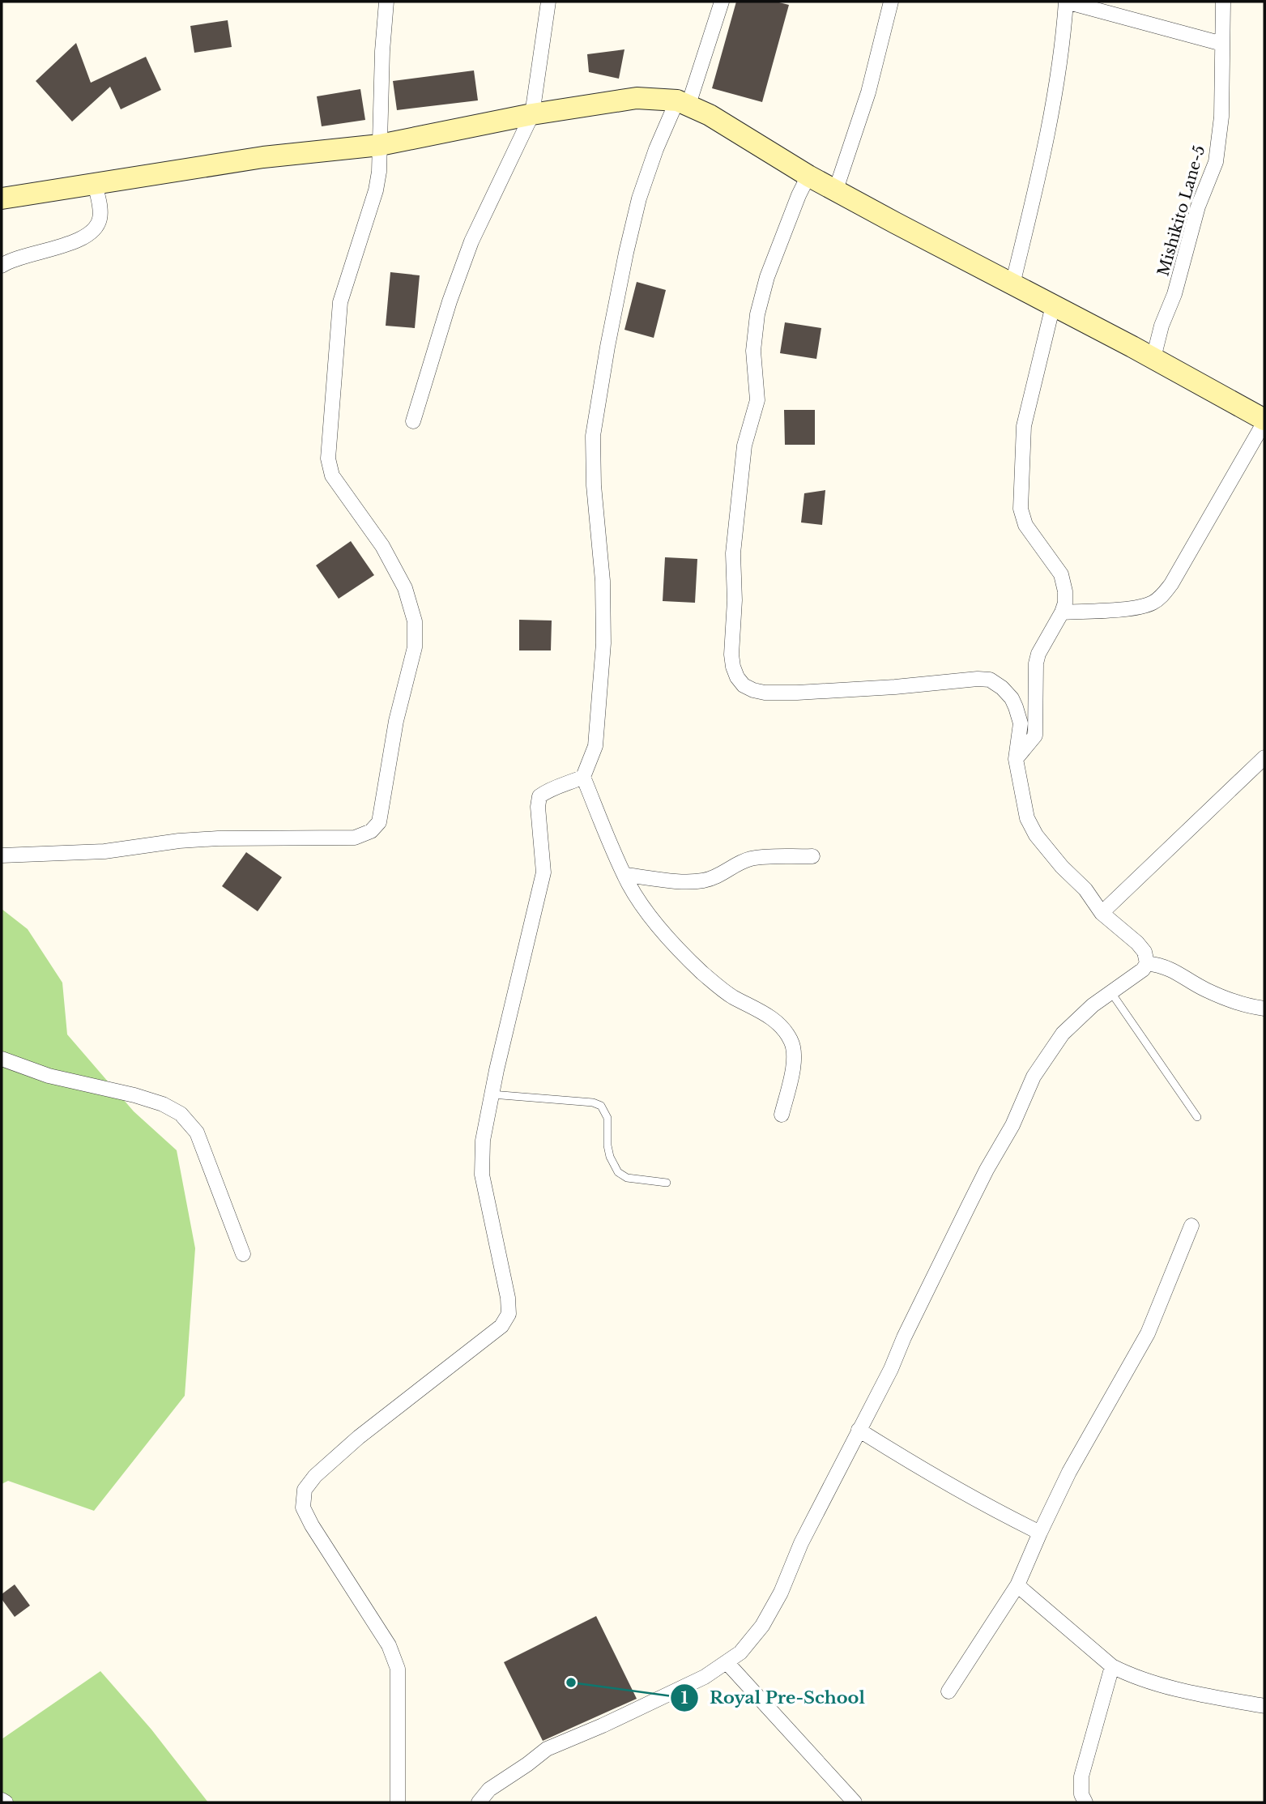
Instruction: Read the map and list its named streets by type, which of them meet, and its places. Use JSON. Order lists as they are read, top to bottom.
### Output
{
  "streets": {
    "street": ["Mishikito Lane-5"]
  },
  "places": ["Royal Pre-School"]
}
